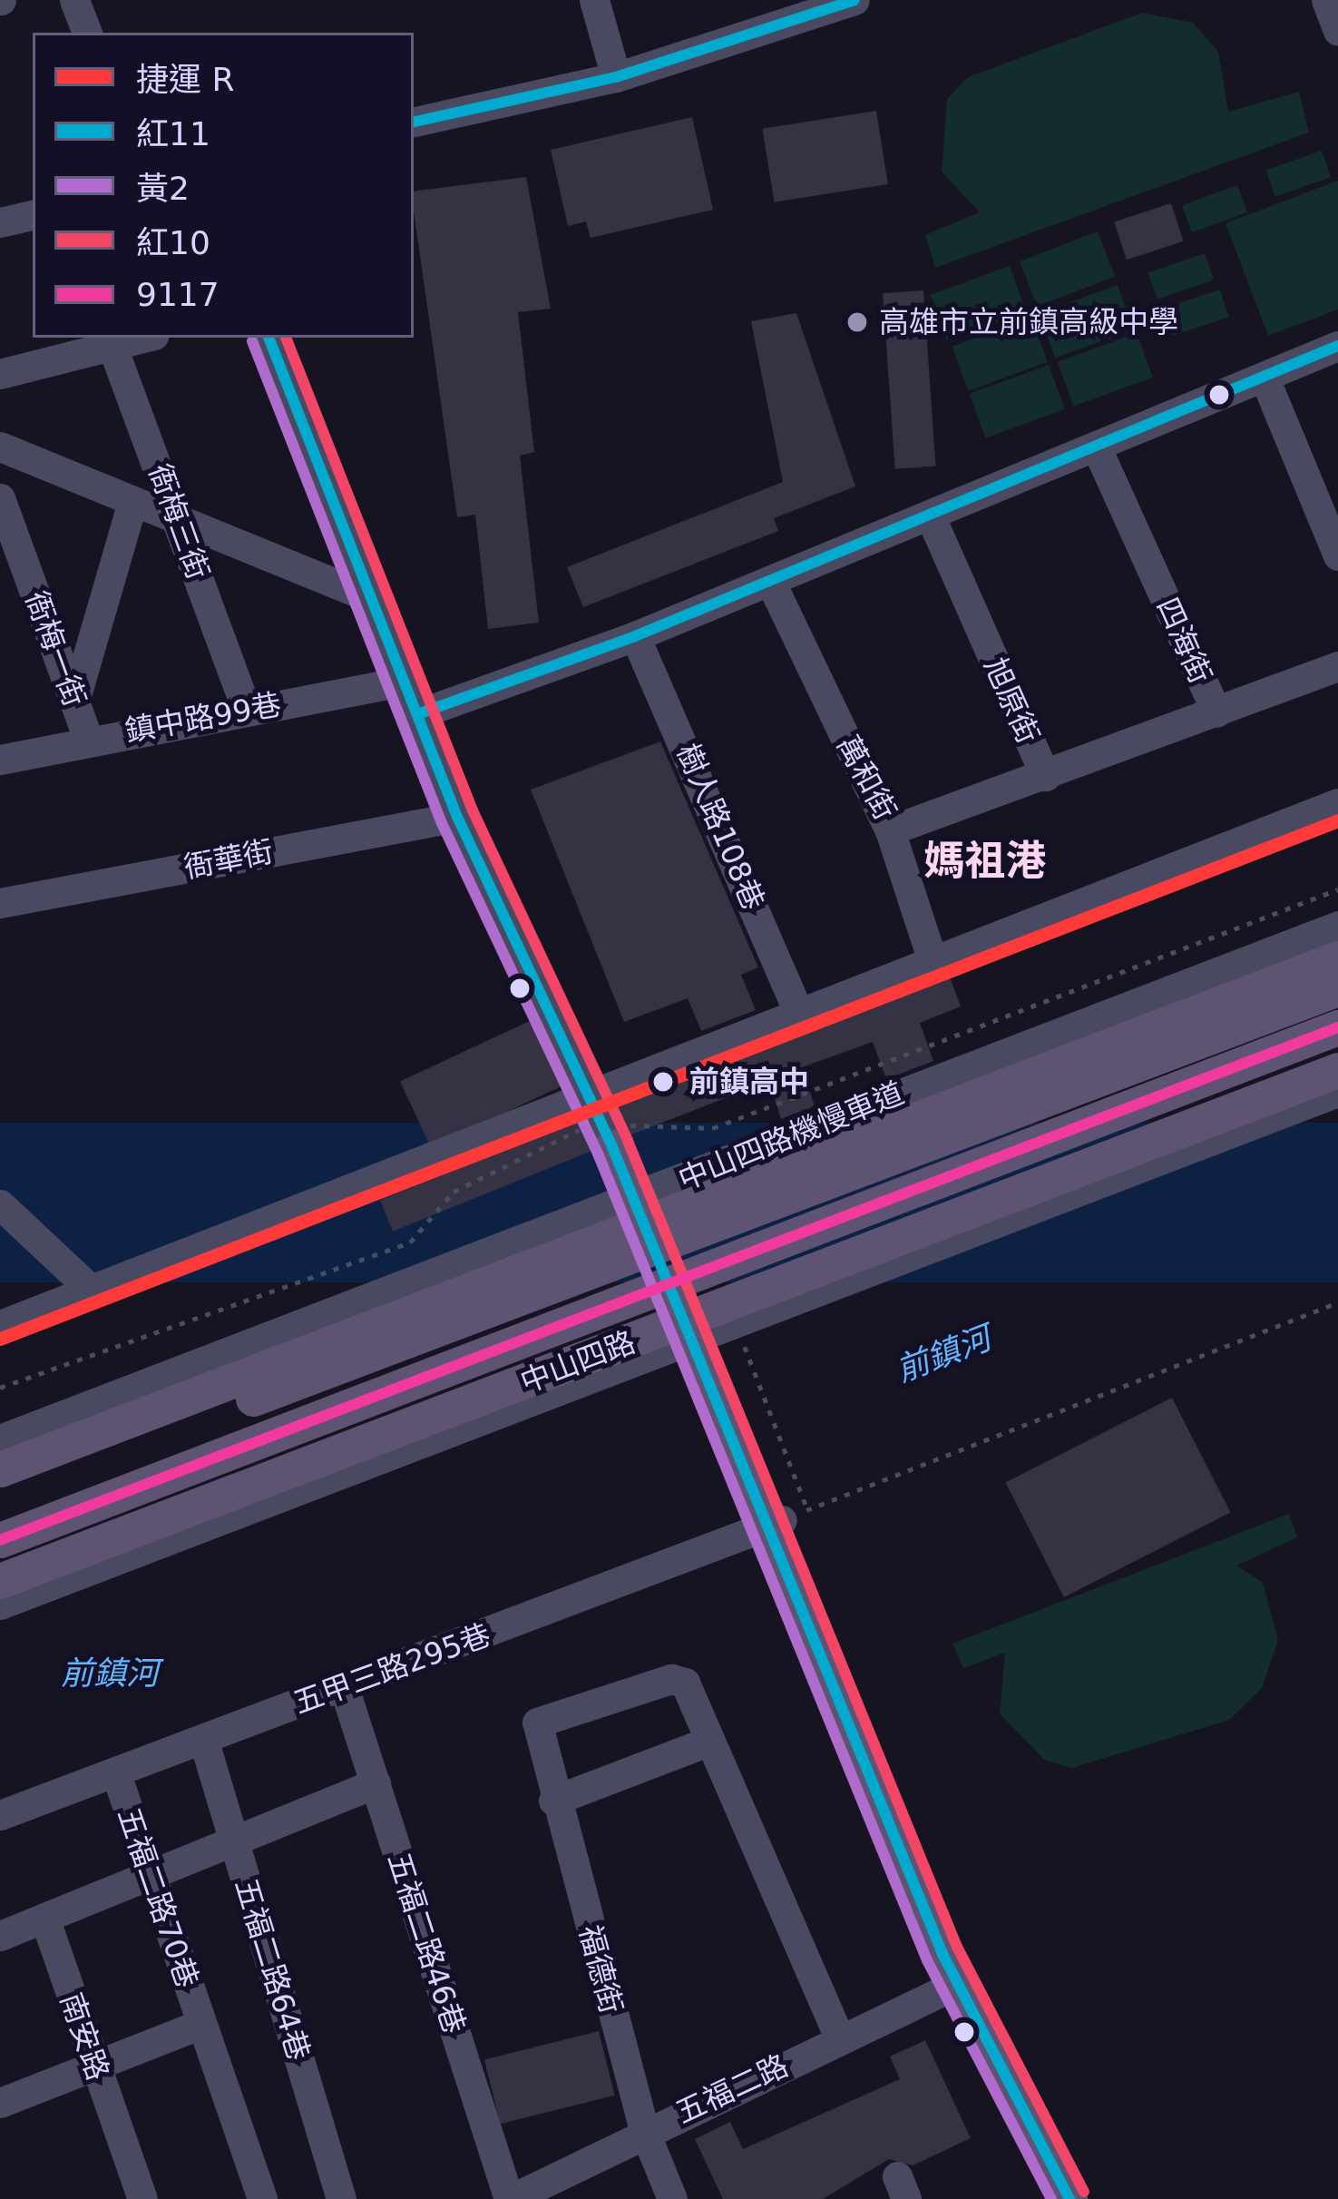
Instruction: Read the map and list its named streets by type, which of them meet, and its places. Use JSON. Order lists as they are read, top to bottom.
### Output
{
  "streets": {
    "main road": ["中山四路"],
    "street": [
      "衙梅三街",
      "四海街",
      "衙梅一街",
      "旭原街",
      "鎮中路99巷",
      "萬和街",
      "樹人路108巷",
      "衙華街",
      "中山四路機慢車道",
      "五甲三路295巷",
      "五福二路70巷",
      "五福二路46巷",
      "五福二路64巷",
      "福德街",
      "南安路",
      "五福二路"
    ]
  },
  "crossings": [
    ["衙梅三街", "鎮中路99巷"],
    ["四海街", "旭原街"],
    ["衙梅一街", "鎮中路99巷"],
    ["旭原街", "萬和街"],
    ["五甲三路295巷", "五福二路70巷"],
    ["五甲三路295巷", "五福二路46巷"],
    ["五甲三路295巷", "五福二路64巷"],
    ["五福二路70巷", "南安路"],
    ["五福二路46巷", "五福二路"],
    ["福德街", "五福二路"]
  ],
  "districts": ["媽祖港"],
  "water": ["前鎮河"],
  "places": ["高雄市立前鎮高級中學", "前鎮高中"],
  "lines": [
    "transit line 紅11",
    "transit line 紅10",
    "transit line 黃2",
    "metro line R",
    "transit line 9117"
  ],
  "legend": [
    "捷運 R",
    "紅11",
    "黃2",
    "紅10",
    "9117"
  ]
}
